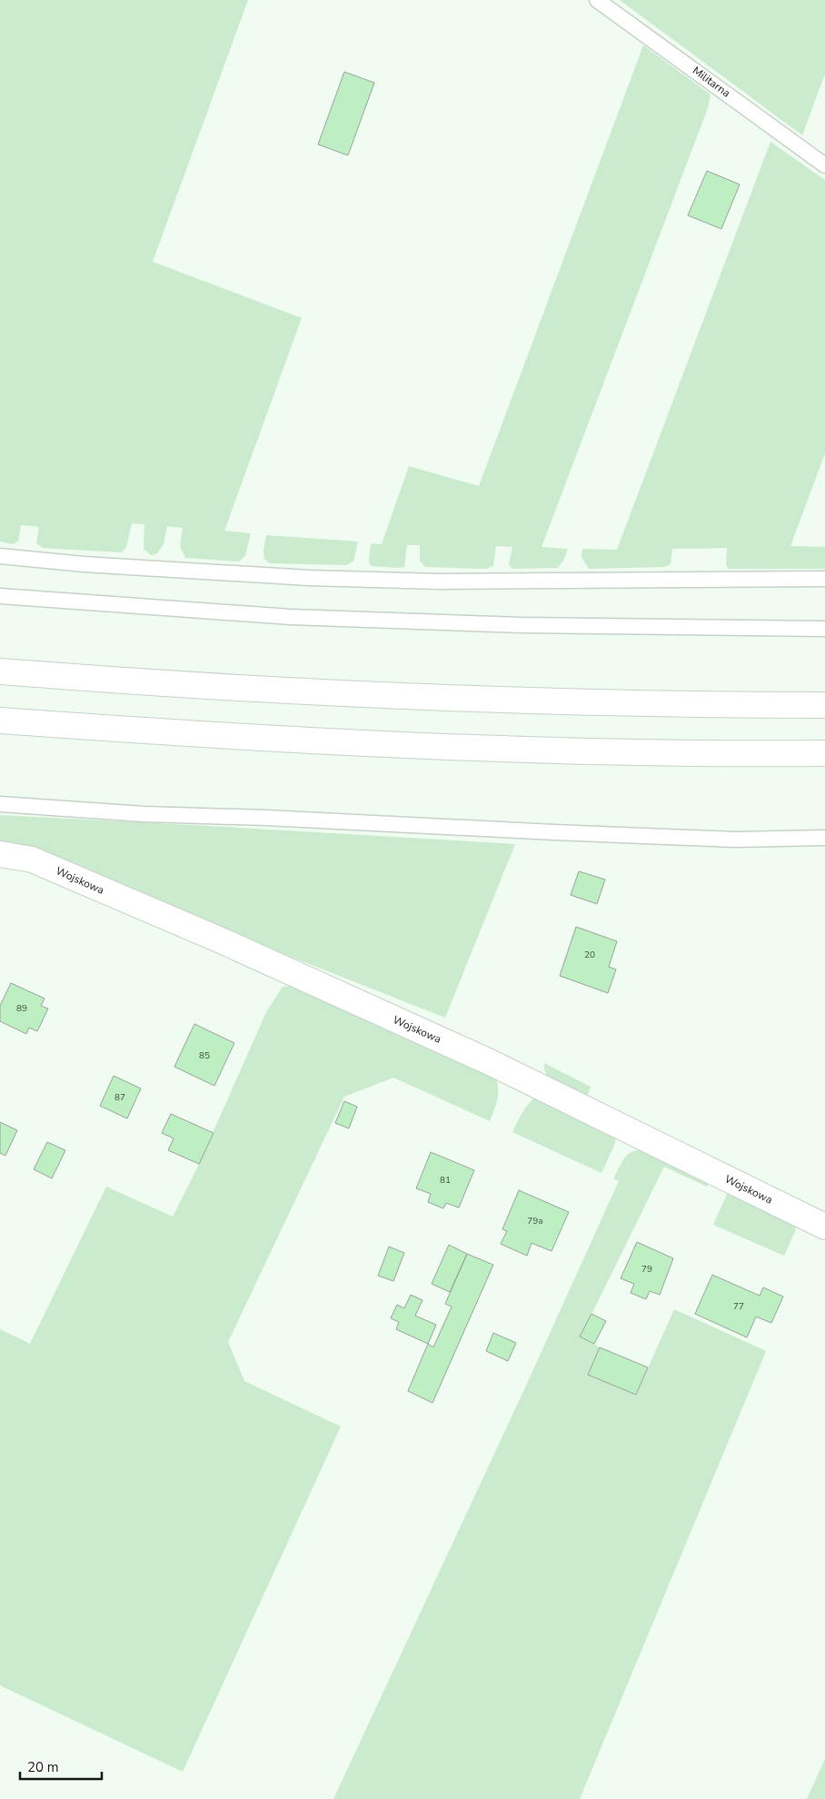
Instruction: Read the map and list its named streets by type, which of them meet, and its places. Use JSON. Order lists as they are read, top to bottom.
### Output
{
  "streets": {
    "main road": ["Wojskowa"],
    "lane": ["Militarna"]
  },
  "house_numbers": [
    "20",
    "89",
    "85",
    "87",
    "81",
    "79a",
    "79",
    "77"
  ],
  "scale_bar": "20 m"
}
